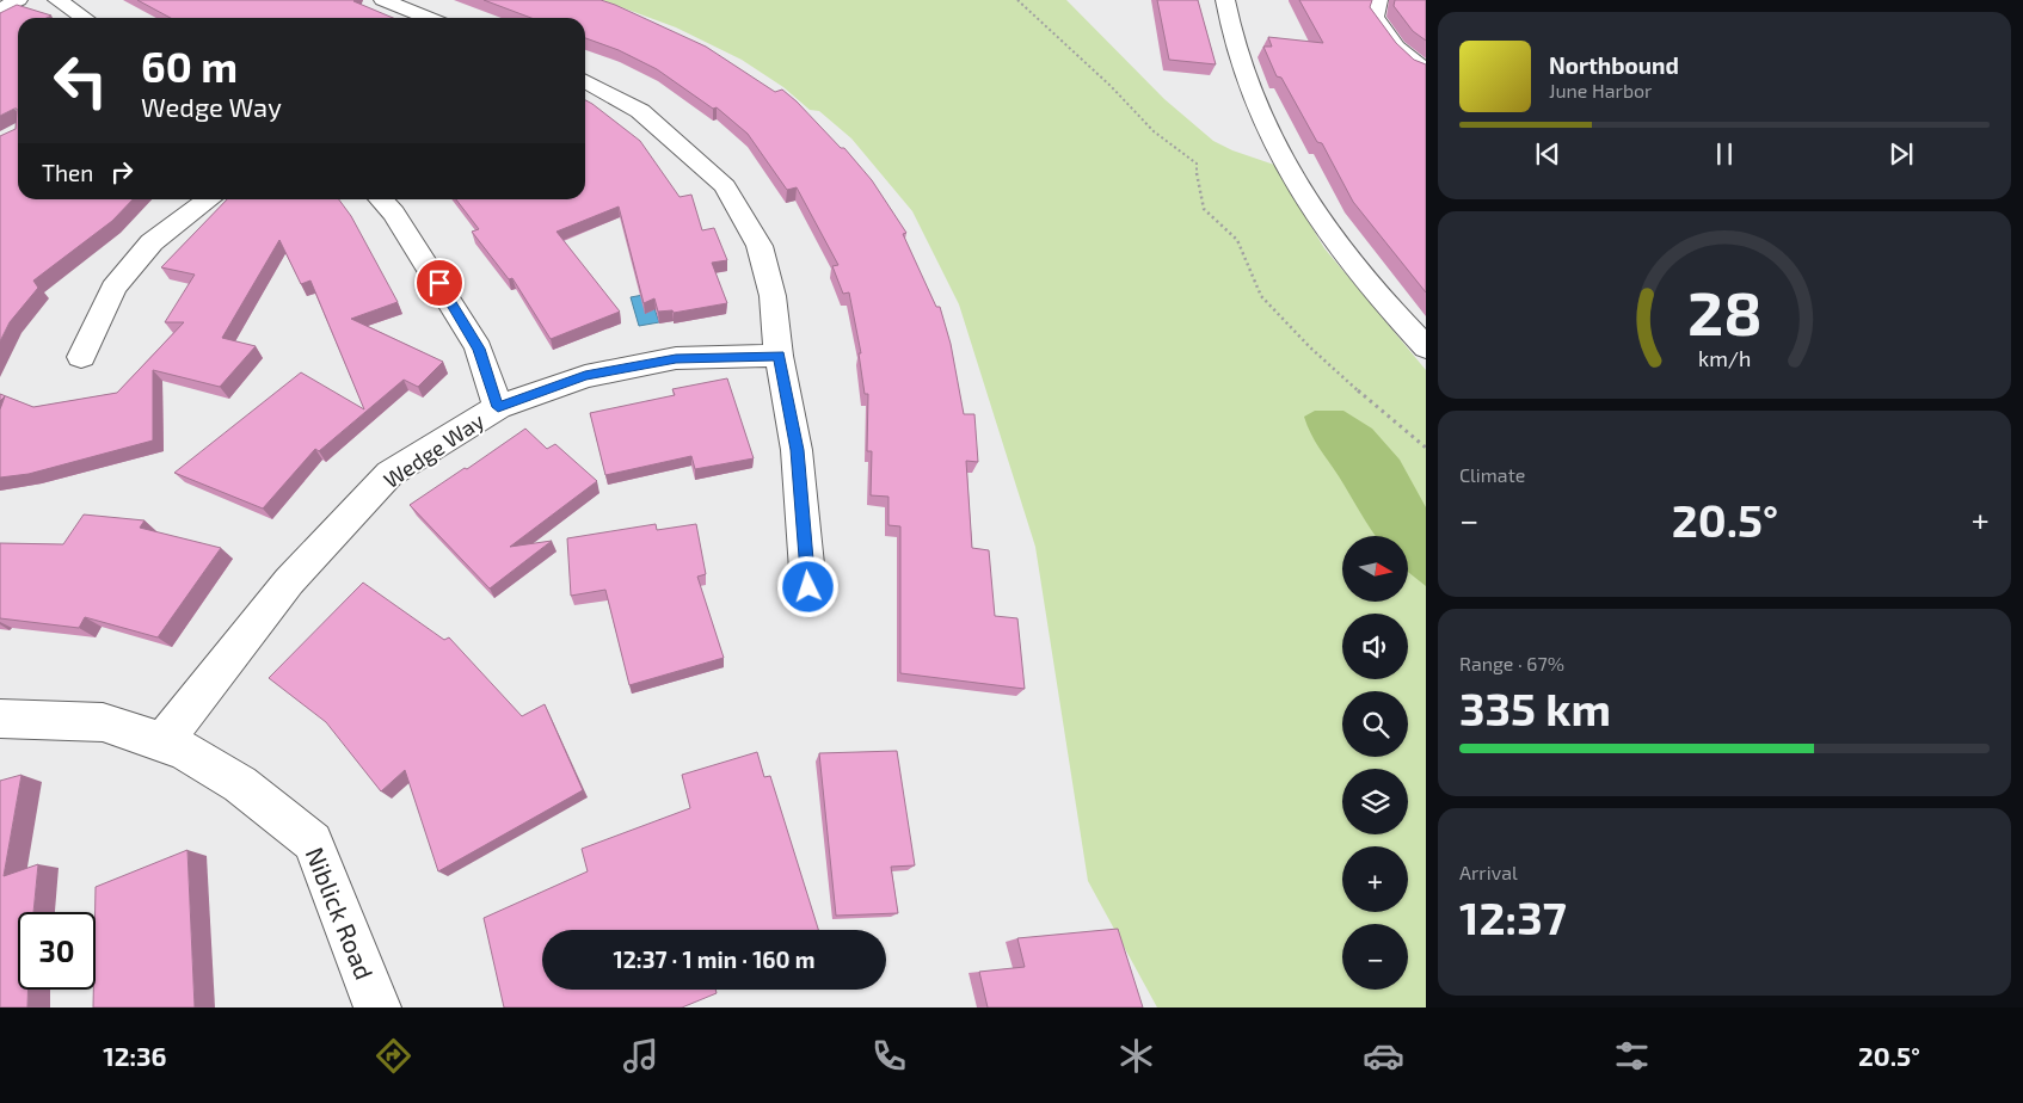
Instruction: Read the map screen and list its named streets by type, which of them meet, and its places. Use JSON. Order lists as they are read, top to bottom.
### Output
{
  "streets": {
    "street": ["Wedge Way", "Niblick Road"]
  },
  "crossings": [
    ["Wedge Way", "Niblick Road"]
  ],
  "north": "right",
  "page": {
    "turn": ["60 m", "Wedge Way"],
    "song": ["Northbound", "June Harbor"],
    "then": "Then",
    "tile": [
      "Climate",
      ["Range · 67%", "335 km"],
      ["Arrival", "12:37"]
    ],
    "heat": ["−", "20.5°", "+"],
    "map_buttons": ["+", "−"],
    "limit": "30",
    "trip": "12:37 · 1 min · 160 m",
    "tabs": ["12:36", "20.5°"],
    "gauge": ["28", "km/h"]
  }
}
